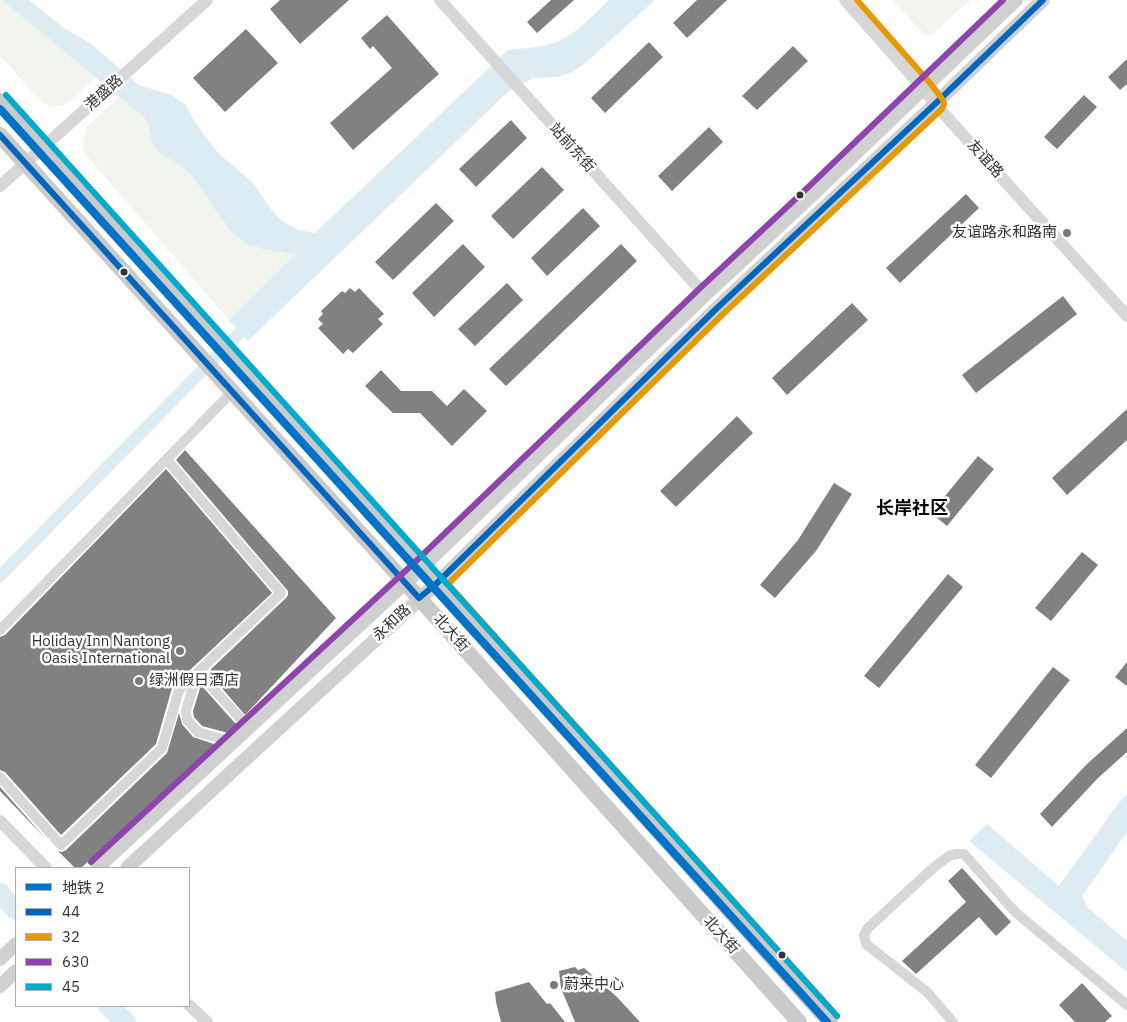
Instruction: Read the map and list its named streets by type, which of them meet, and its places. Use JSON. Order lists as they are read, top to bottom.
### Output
{
  "streets": {
    "main road": ["永和路", "北大街"],
    "street": ["港盛路", "站前东街", "友谊路"]
  },
  "crossings": [
    ["港盛路", "北大街"],
    ["站前东街", "永和路"],
    ["友谊路", "永和路"],
    ["永和路", "北大街"]
  ],
  "districts": ["长岸社区"],
  "places": [
    "友谊路永和路南",
    "Holiday Inn Nantong Oasis International",
    "绿洲假日酒店",
    "蔚来中心"
  ],
  "lines": [
    "transit line 44",
    "transit line 32",
    "transit line 630",
    "transit line 45",
    "metro line 2"
  ],
  "legend": [
    "地铁 2",
    "44",
    "32",
    "630",
    "45"
  ]
}
